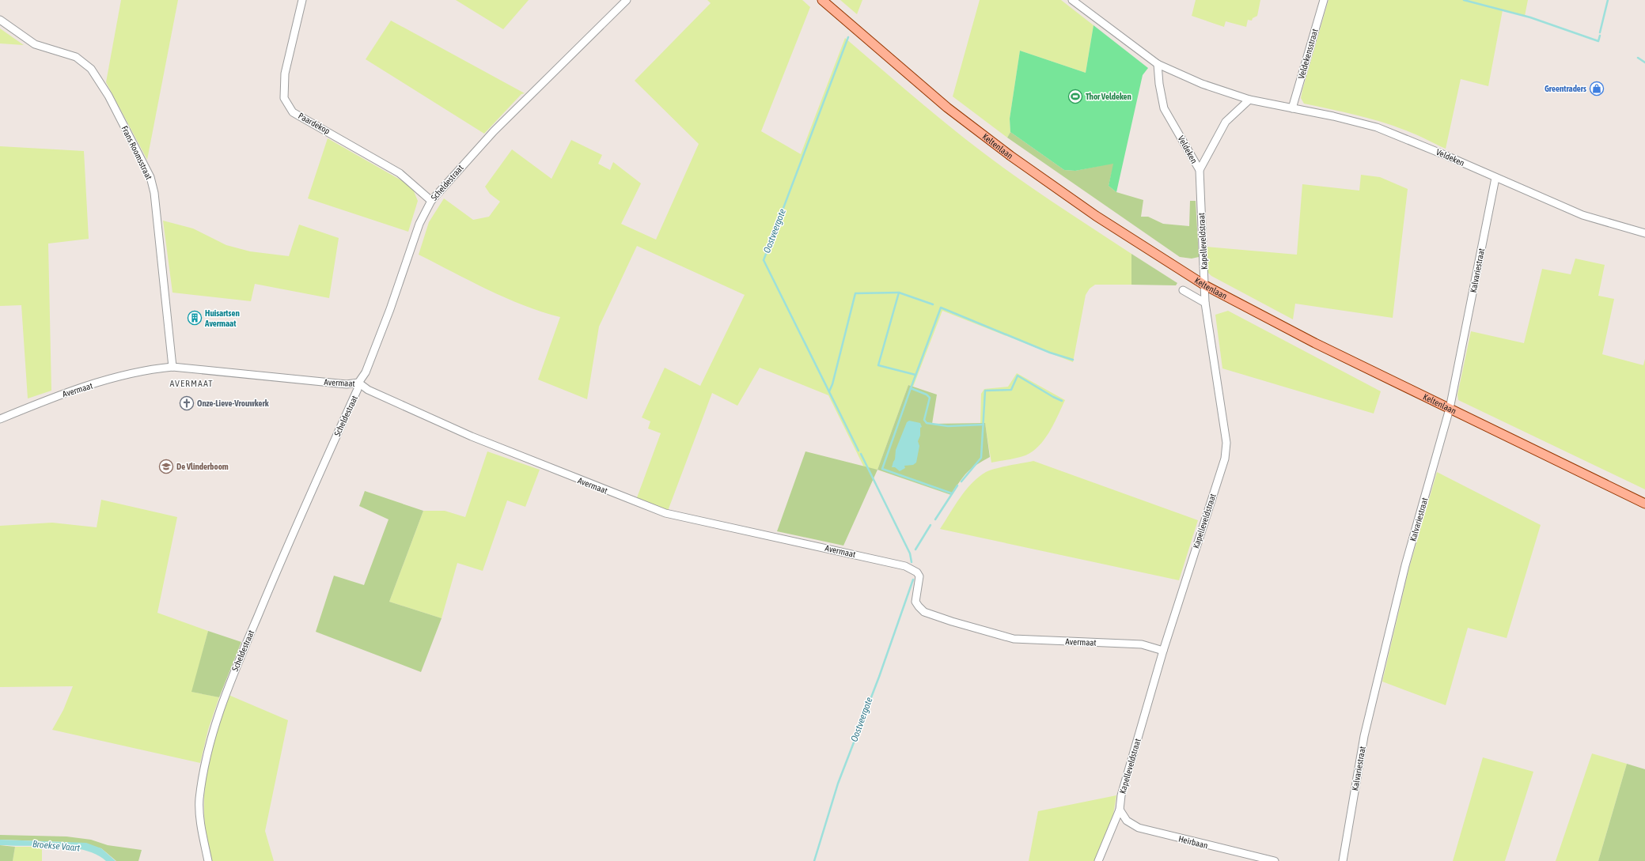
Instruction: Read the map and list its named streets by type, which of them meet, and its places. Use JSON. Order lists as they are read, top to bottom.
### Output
{
  "streets": {
    "main road": ["Keltenlaan"],
    "street": [
      "Veldekensstraat",
      "Paardekop",
      "Veldeken",
      "Frans Roomsstraat",
      "Scheldestraat",
      "Kapelleveldstraat",
      "Kalvariestraat",
      "Avermaat",
      "Heirbaan"
    ]
  },
  "crossings": [
    ["Veldekensstraat", "Veldeken"],
    ["Paardekop", "Scheldestraat"],
    ["Keltenlaan", "Kapelleveldstraat"],
    ["Keltenlaan", "Kalvariestraat"],
    ["Veldeken", "Kapelleveldstraat"],
    ["Veldeken", "Kalvariestraat"],
    ["Frans Roomsstraat", "Avermaat"],
    ["Scheldestraat", "Avermaat"],
    ["Kapelleveldstraat", "Avermaat"],
    ["Kapelleveldstraat", "Heirbaan"]
  ],
  "districts": ["AVERMAAT"],
  "water": ["Oostveergote", "Broekse Vaart"],
  "places": {
    "shop": ["Greentraders"],
    "sports": ["Thor Veldeken"],
    "building": ["Huisartsen Avermaat"],
    "church": ["Onze-Lieve-Vrouwkerk"],
    "school or university": ["De Vlinderboom"]
  }
}
